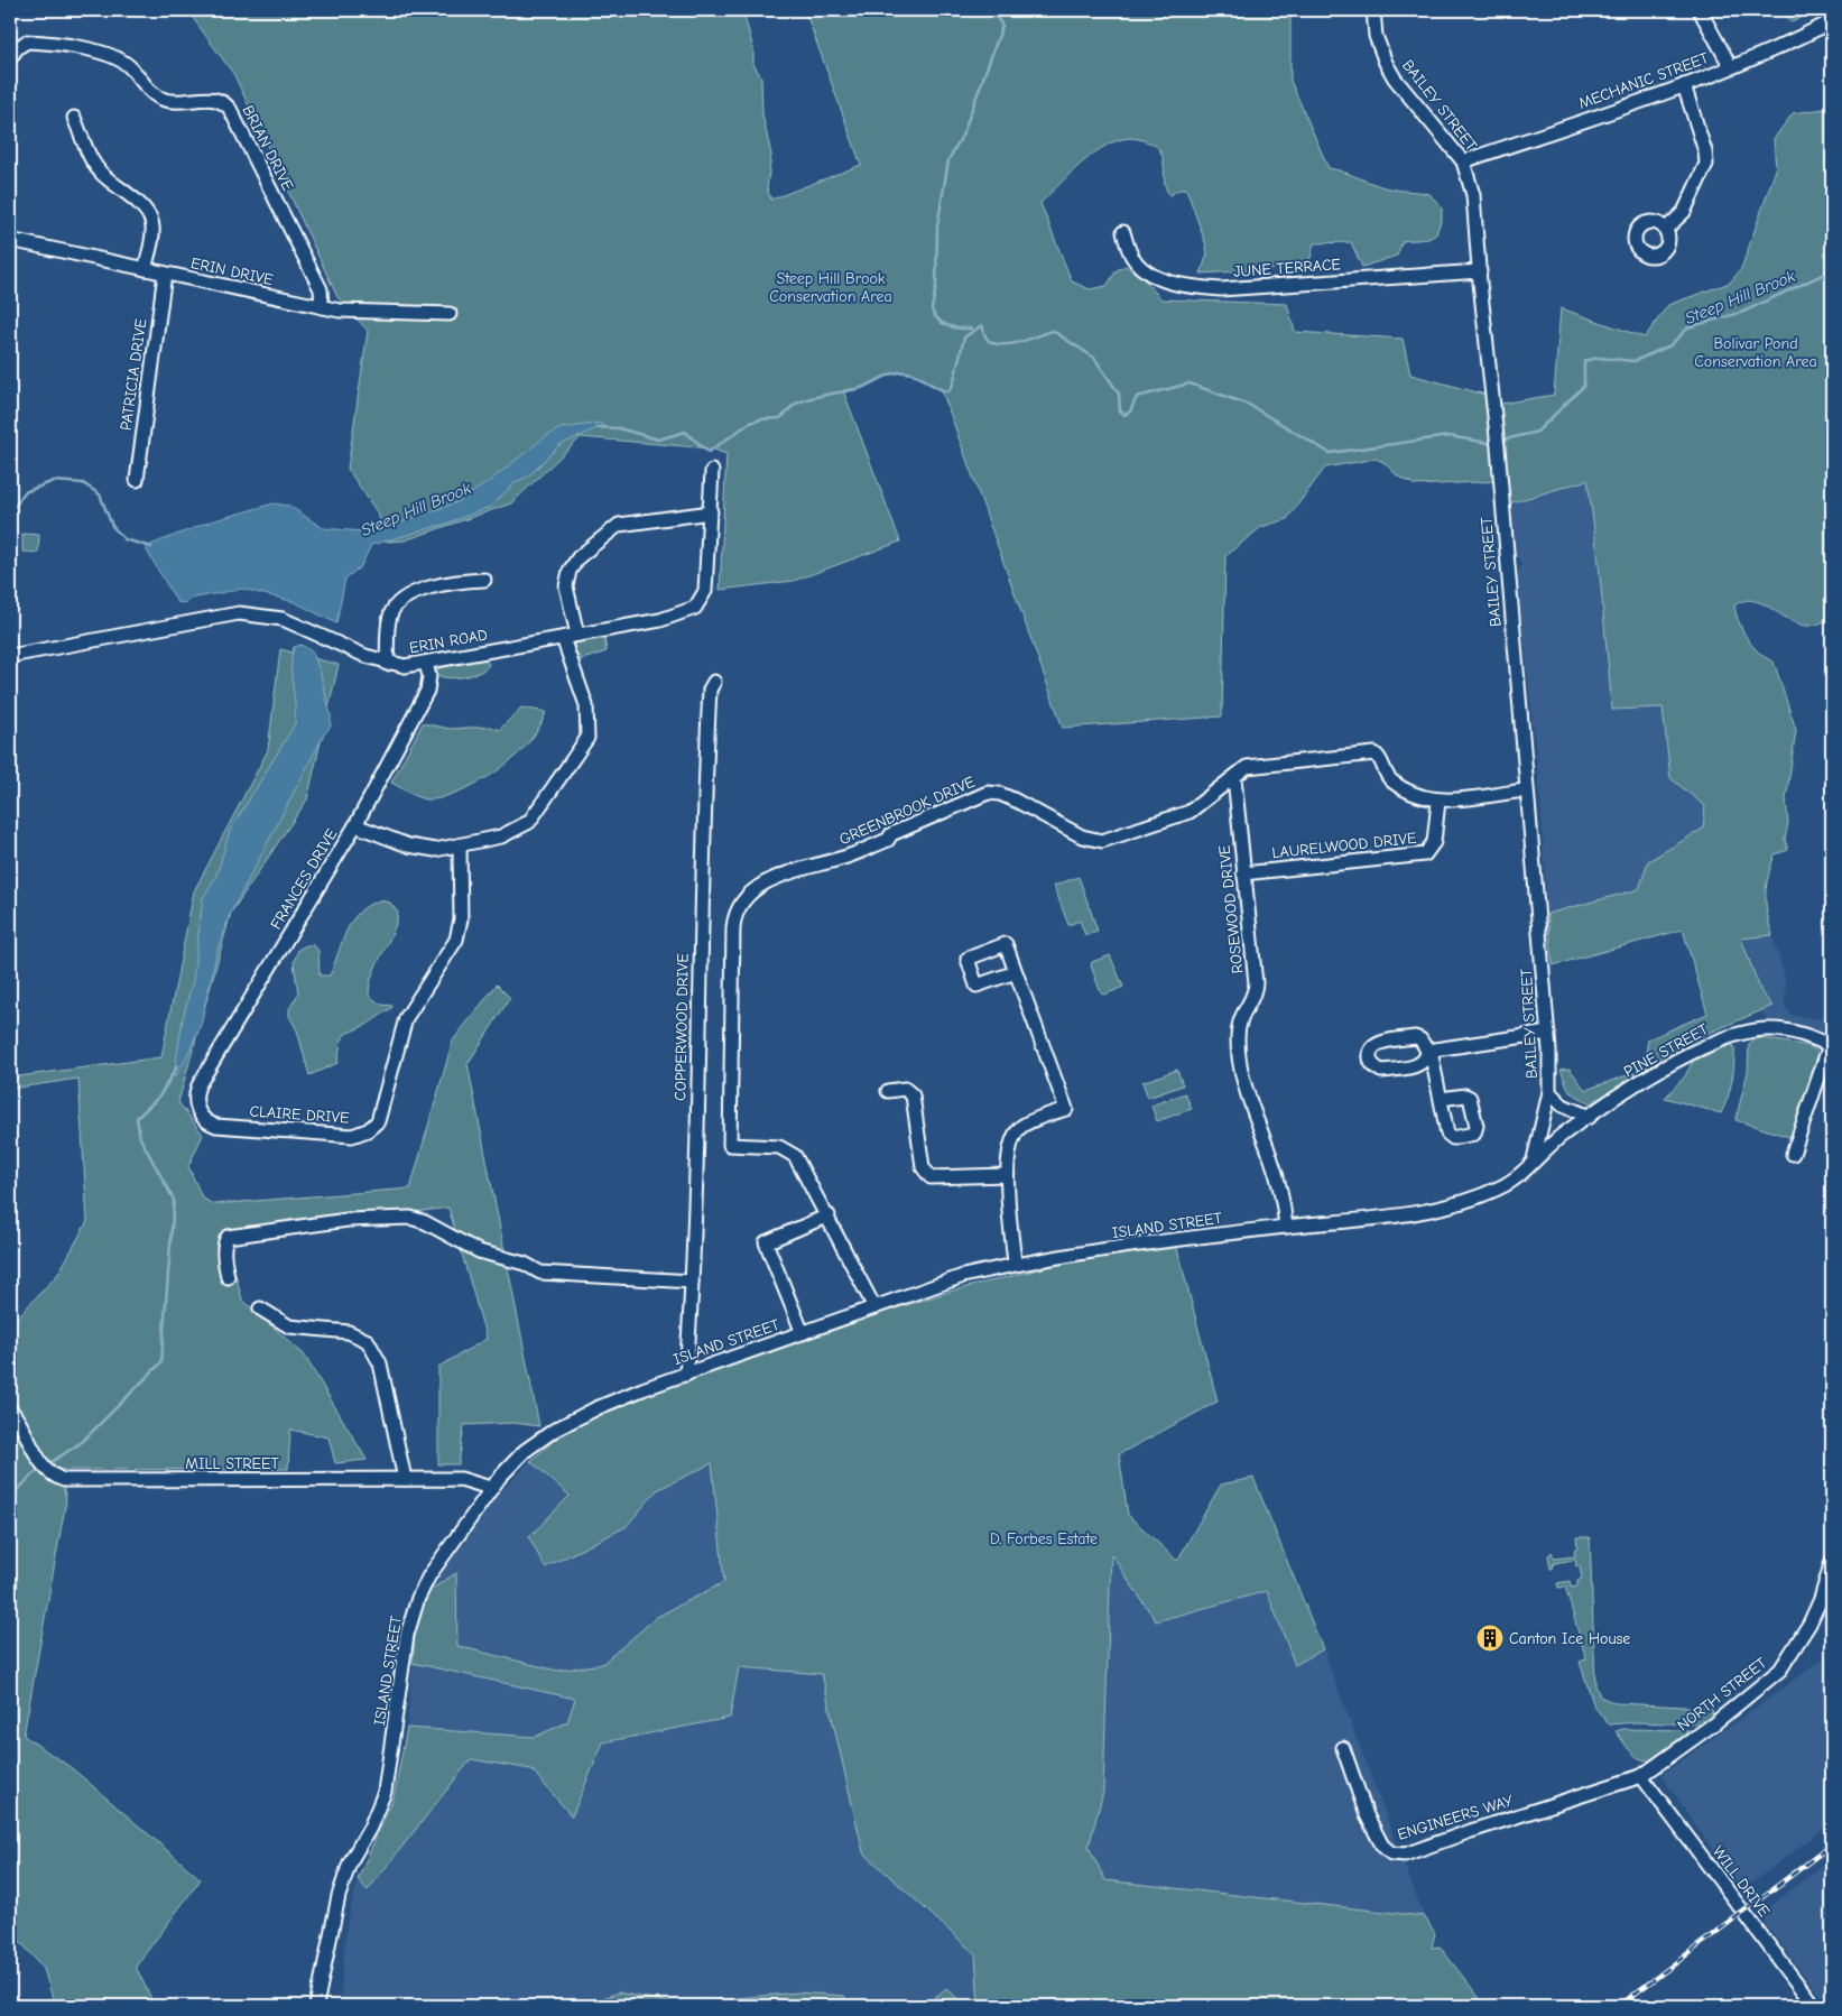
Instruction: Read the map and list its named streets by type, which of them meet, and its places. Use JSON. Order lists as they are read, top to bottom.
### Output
{
  "streets": {
    "street": [
      "MECHANIC STREET",
      "BAILEY STREET",
      "BRIAN DRIVE",
      "JUNE TERRACE",
      "ERIN DRIVE",
      "PATRICIA DRIVE",
      "ERIN ROAD",
      "GREENBROOK DRIVE",
      "LAURELWOOD DRIVE",
      "FRANCES DRIVE",
      "ROSEWOOD DRIVE",
      "COPPERWOOD DRIVE",
      "PINE STREET",
      "CLAIRE DRIVE",
      "ISLAND STREET",
      "MILL STREET",
      "NORTH STREET",
      "ENGINEERS WAY",
      "WILL DRIVE"
    ]
  },
  "crossings": [
    ["MECHANIC STREET", "BAILEY STREET"],
    ["BAILEY STREET", "JUNE TERRACE"],
    ["BAILEY STREET", "GREENBROOK DRIVE"],
    ["BAILEY STREET", "PINE STREET"],
    ["BAILEY STREET", "ISLAND STREET"],
    ["BRIAN DRIVE", "ERIN DRIVE"],
    ["ERIN DRIVE", "PATRICIA DRIVE"],
    ["ERIN ROAD", "FRANCES DRIVE"],
    ["GREENBROOK DRIVE", "LAURELWOOD DRIVE"],
    ["GREENBROOK DRIVE", "ROSEWOOD DRIVE"],
    ["GREENBROOK DRIVE", "ISLAND STREET"],
    ["LAURELWOOD DRIVE", "ROSEWOOD DRIVE"],
    ["FRANCES DRIVE", "CLAIRE DRIVE"],
    ["ROSEWOOD DRIVE", "ISLAND STREET"],
    ["COPPERWOOD DRIVE", "ISLAND STREET"],
    ["PINE STREET", "ISLAND STREET"],
    ["ISLAND STREET", "MILL STREET"],
    ["NORTH STREET", "ENGINEERS WAY"],
    ["NORTH STREET", "WILL DRIVE"],
    ["ENGINEERS WAY", "WILL DRIVE"]
  ],
  "water": ["Steep Hill Brook"],
  "parks": ["Steep Hill Brook Conservation Area", "Bolivar Pond Conservation Area", "D. Forbes Estate"],
  "places": {
    "building": ["Canton Ice House"]
  }
}
